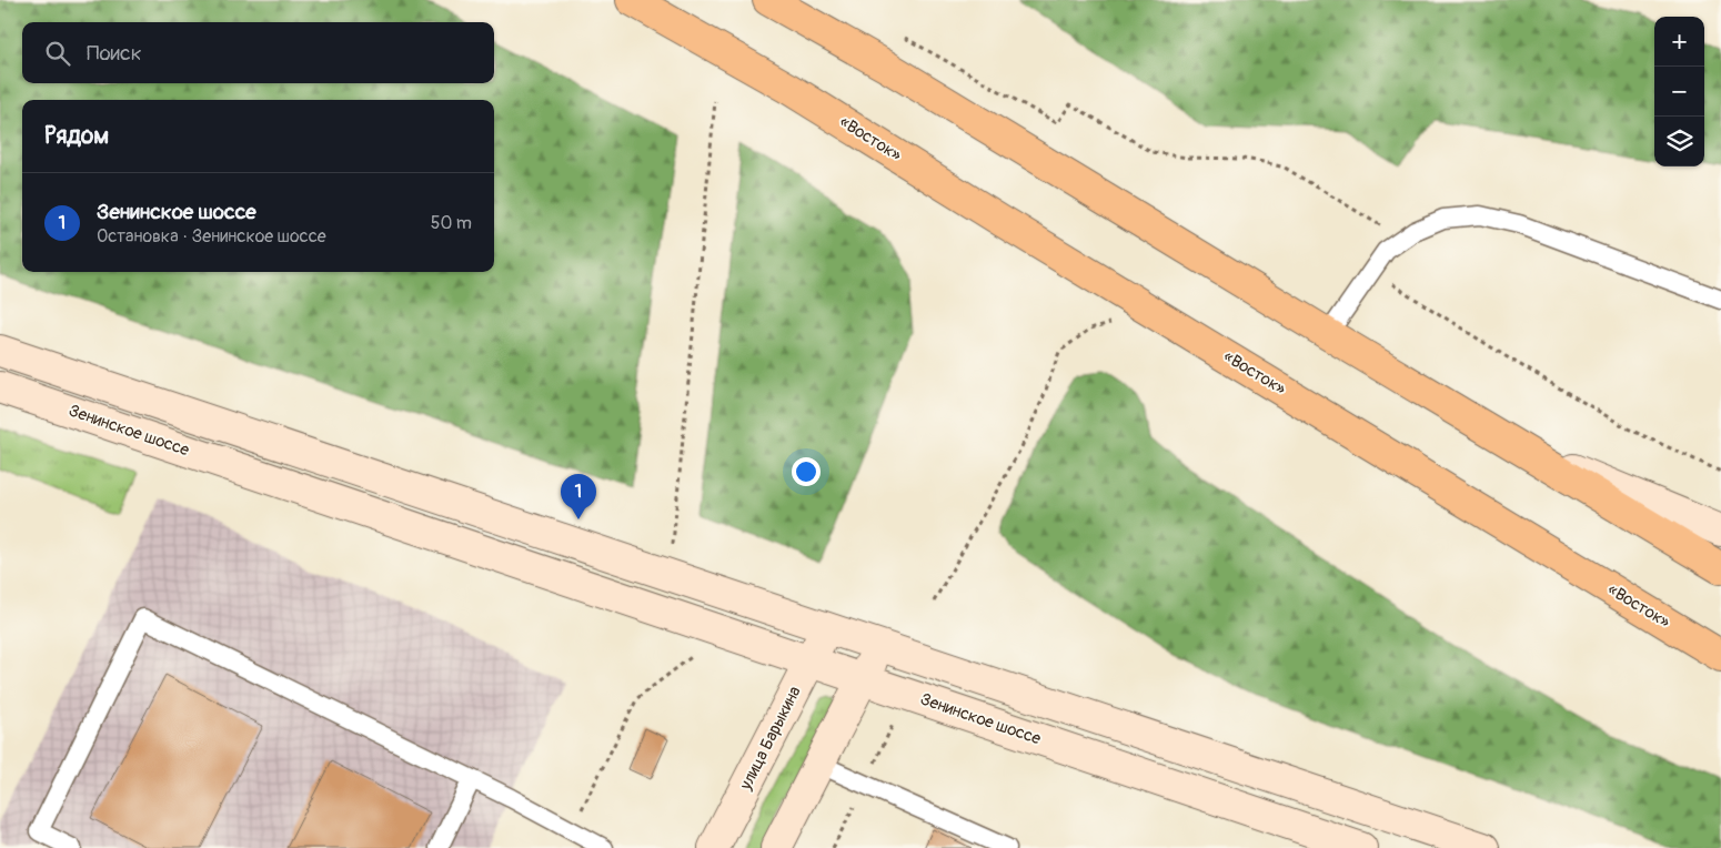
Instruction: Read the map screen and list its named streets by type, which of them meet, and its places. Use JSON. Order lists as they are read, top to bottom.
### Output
{
  "streets": {
    "highway": ["«Восток»"],
    "main road": ["Зенинское шоссе", "улица Барыкина"]
  },
  "crossings": [
    ["Зенинское шоссе", "улица Барыкина"]
  ],
  "page": {
    "map_buttons": ["+", "−"],
    "search": "Поиск",
    "heading": "Рядом",
    "list": [
      {
        "mark": "1",
        "name": "Зенинское шоссе",
        "note": "Остановка · Зенинское шоссе",
        "value": "50 m"
      }
    ],
    "pins": "1"
  }
}
